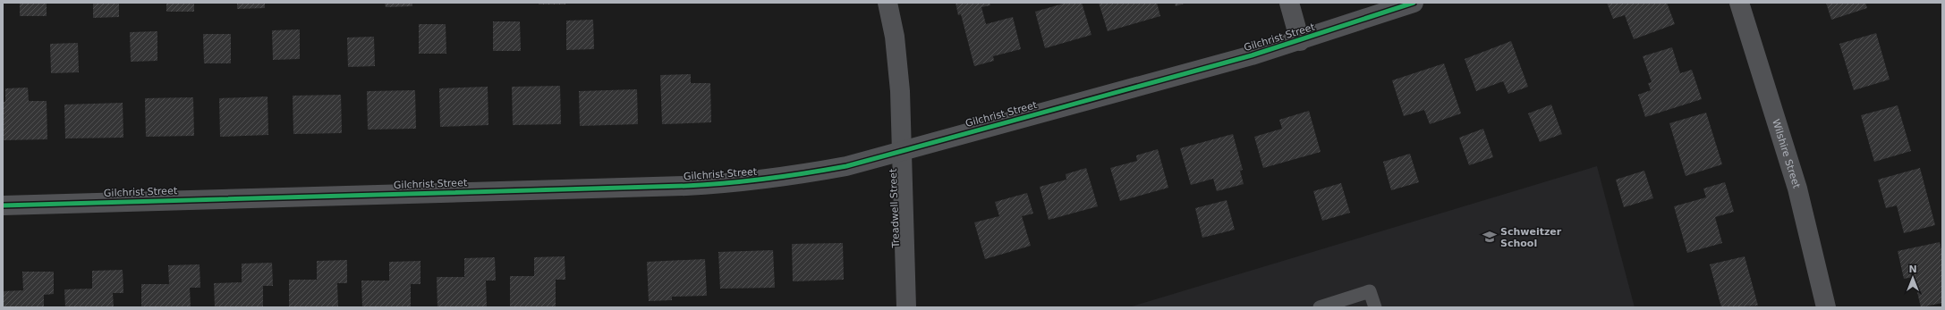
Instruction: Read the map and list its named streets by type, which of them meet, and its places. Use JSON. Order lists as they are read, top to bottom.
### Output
{
  "streets": {
    "street": ["Gilchrist Street", "Wilshire Street", "Treadwell Street"]
  },
  "crossings": [
    ["Gilchrist Street", "Treadwell Street"]
  ],
  "places": {
    "school or university": ["Schweitzer School"]
  },
  "north": "top"
}
